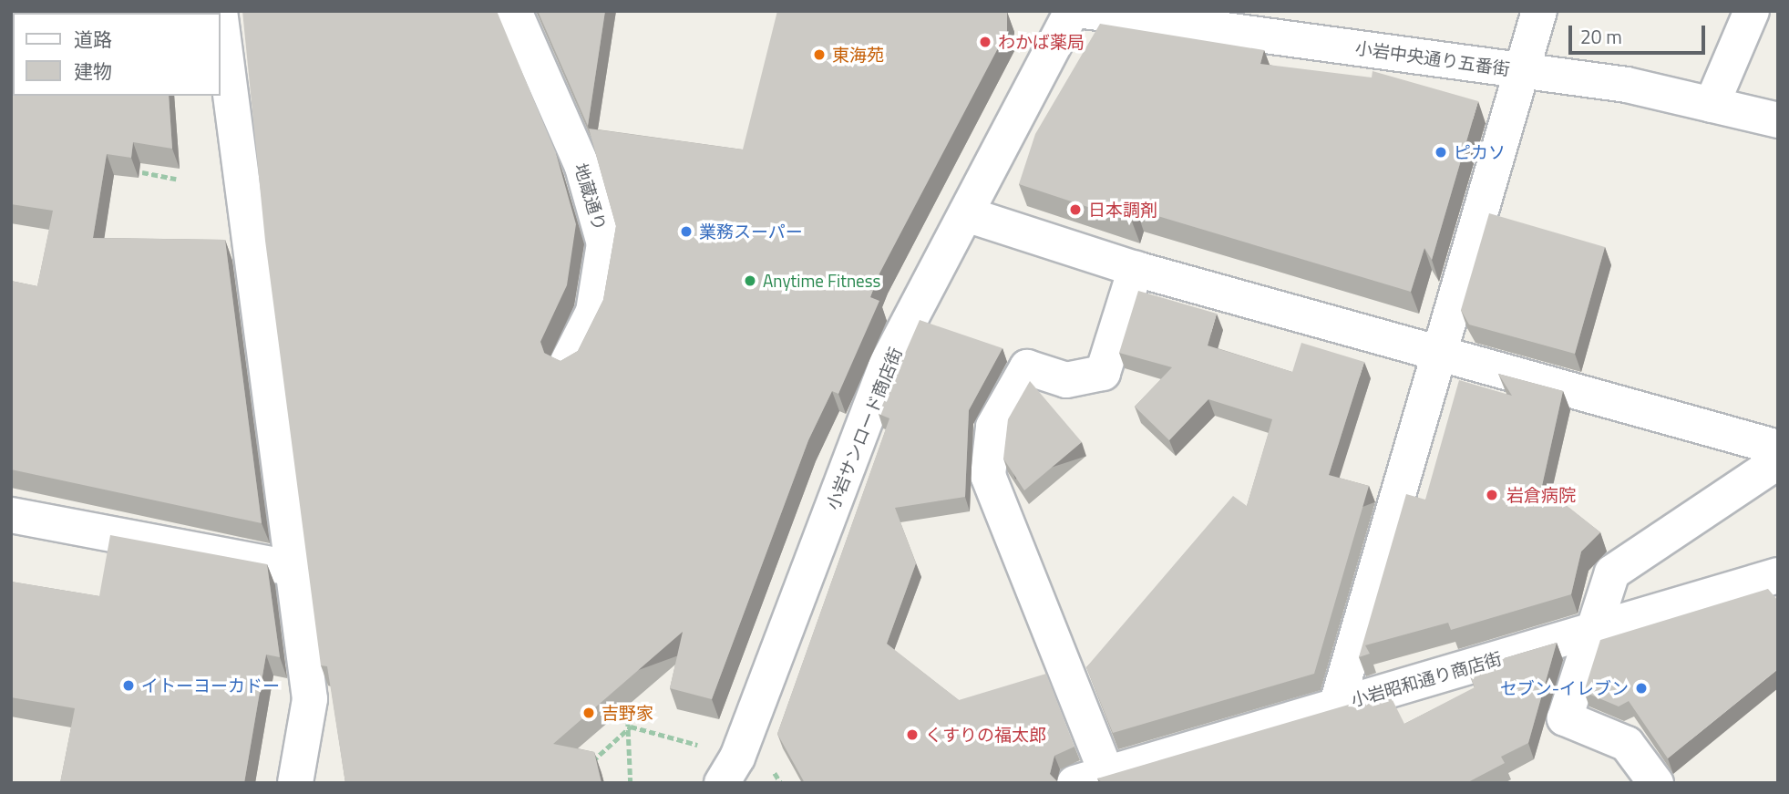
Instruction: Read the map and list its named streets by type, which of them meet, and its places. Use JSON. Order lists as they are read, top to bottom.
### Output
{
  "streets": {
    "street": [
      "小岩中央通り五番街",
      "地蔵通り",
      "小岩サンロード商店街",
      "小岩昭和通り商店街"
    ]
  },
  "places": [
    "わかば薬局",
    "東海苑",
    "ピカソ",
    "日本調剤",
    "業務スーパー",
    "Anytime Fitness",
    "岩倉病院",
    "イトーヨーカドー",
    "セブン-イレブン",
    "吉野家",
    "くすりの福太郎"
  ],
  "legend": ["道路", "建物"],
  "scale_bar": "20 m"
}
